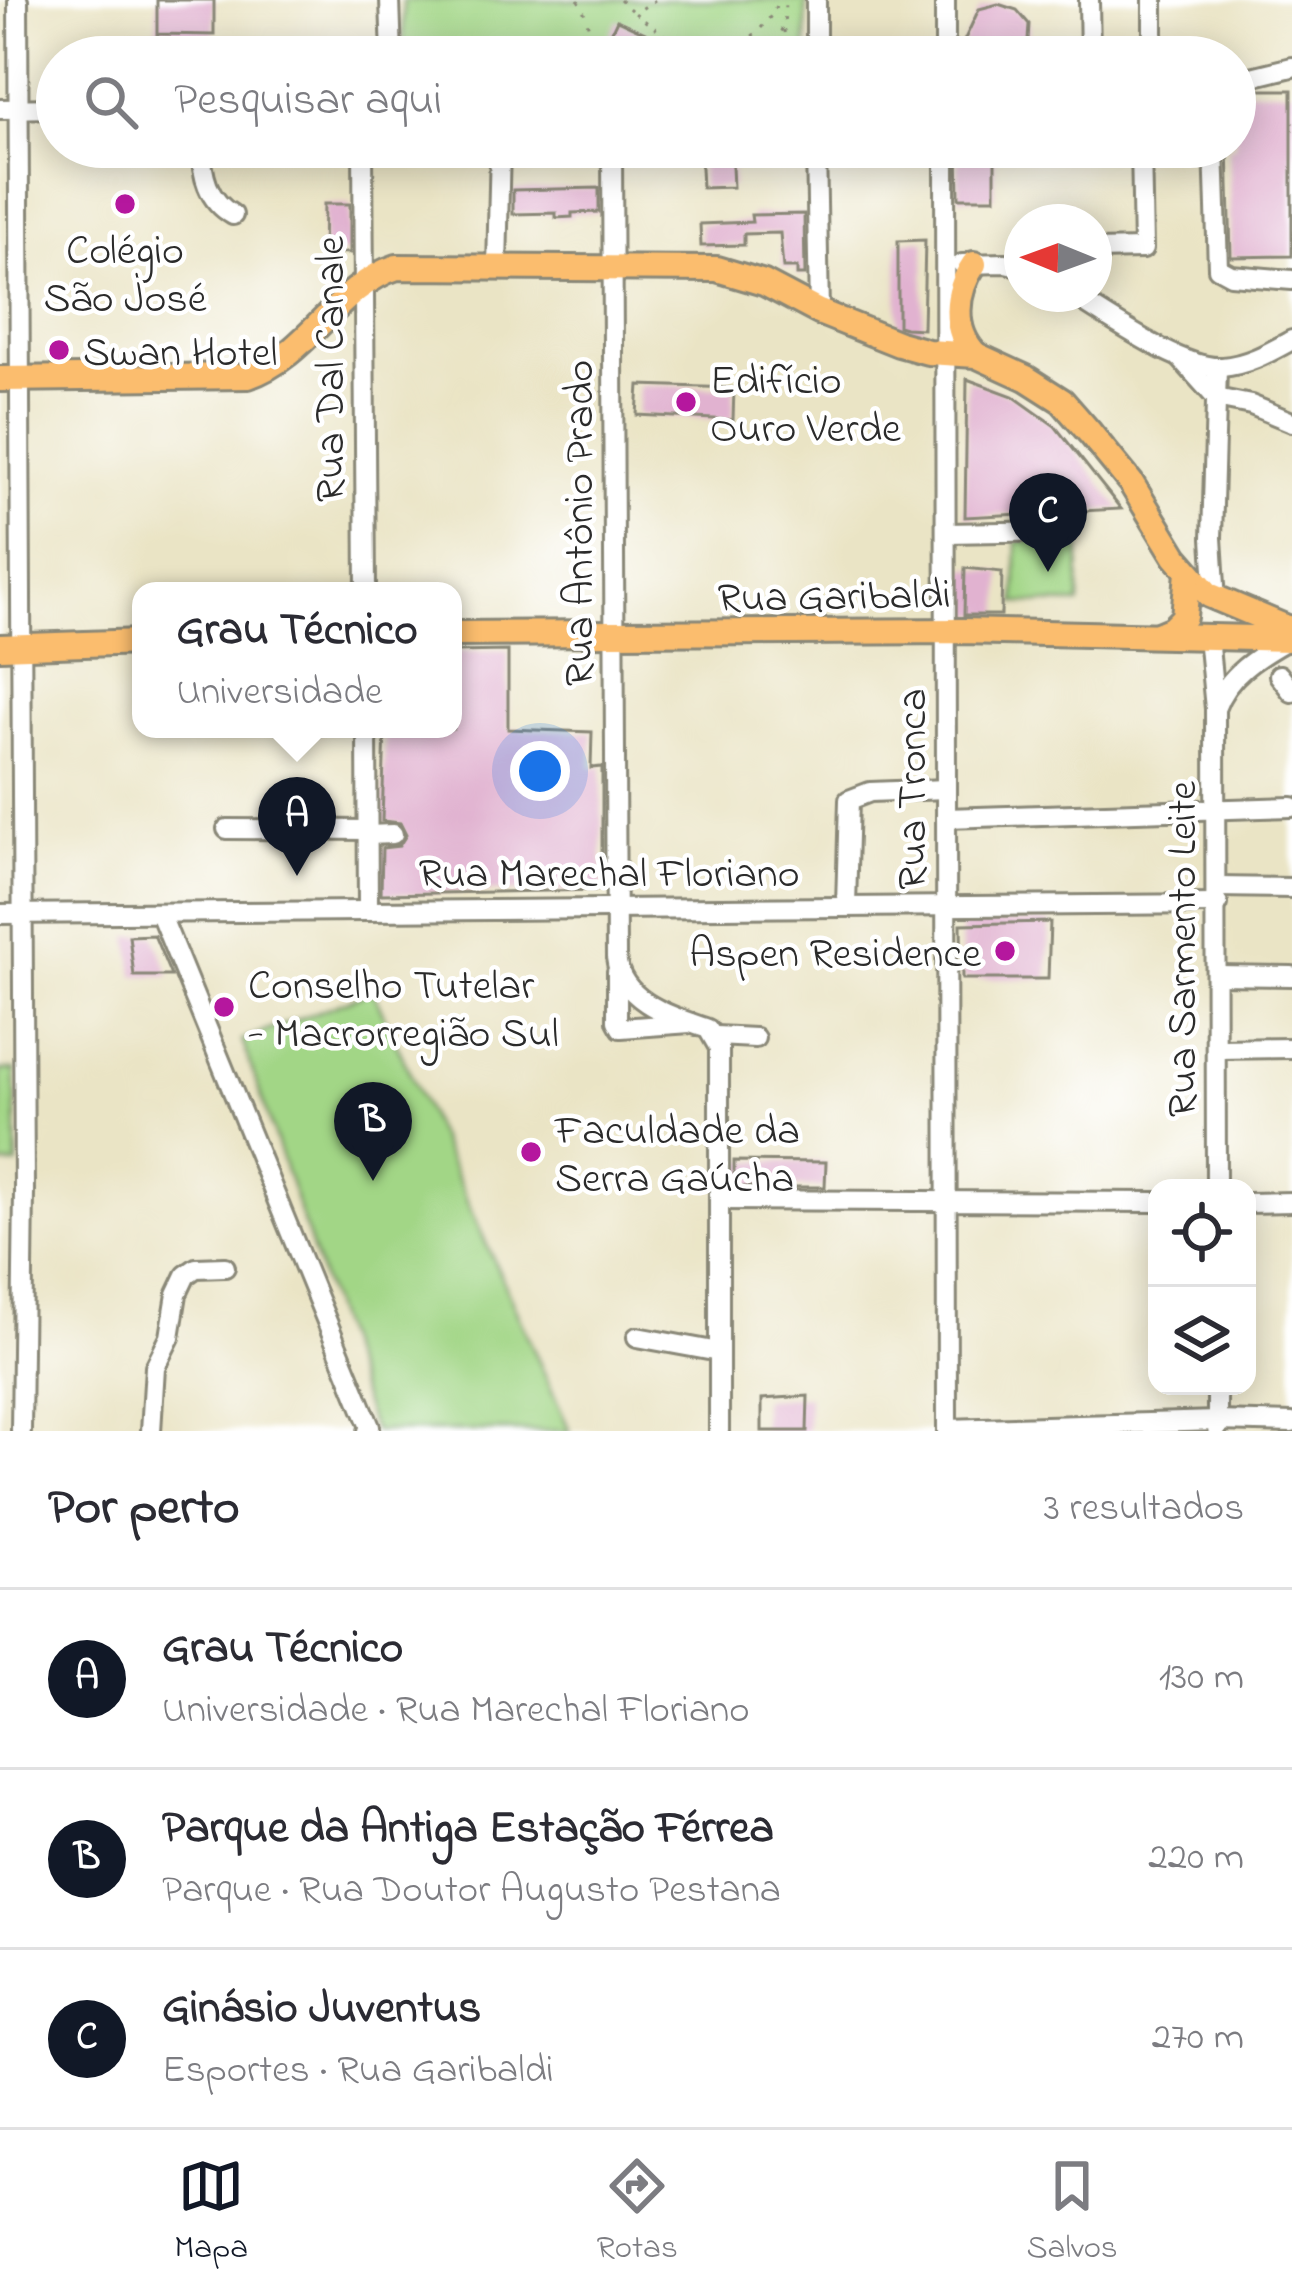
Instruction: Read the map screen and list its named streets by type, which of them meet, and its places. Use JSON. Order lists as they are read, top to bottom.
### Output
{
  "streets": {
    "main road": ["Rua Garibaldi"],
    "street": [
      "Rua Dal Canale",
      "Rua Antônio Prado",
      "Rua Tronca",
      "Rua Marechal Floriano",
      "Rua Sarmento Leite"
    ]
  },
  "crossings": [
    ["Rua Antônio Prado", "Rua Garibaldi"],
    ["Rua Antônio Prado", "Rua Marechal Floriano"],
    ["Rua Garibaldi", "Rua Tronca"],
    ["Rua Garibaldi", "Rua Sarmento Leite"],
    ["Rua Tronca", "Rua Marechal Floriano"],
    ["Rua Marechal Floriano", "Rua Sarmento Leite"]
  ],
  "places": [
    "Colégio São José",
    "Swan Hotel",
    "Edifício Ouro Verde",
    "Aspen Residence",
    "Conselho Tutelar - Macrorregião Sul",
    "Faculdade da Serra Gaúcha"
  ],
  "north": "left",
  "page": {
    "search": "Pesquisar aqui",
    "pins": ["C", "A", "B"],
    "popup": ["Grau Técnico", "Universidade"],
    "heading": ["Por perto", "3 resultados"],
    "list": [
      {
        "mark": "A",
        "name": "Grau Técnico",
        "note": "Universidade · Rua Marechal Floriano",
        "value": "130 m"
      },
      {
        "mark": "B",
        "name": "Parque da Antiga Estação Férrea",
        "note": "Parque · Rua Doutor Augusto Pestana",
        "value": "220 m"
      },
      {
        "mark": "C",
        "name": "Ginásio Juventus",
        "note": "Esportes · Rua Garibaldi",
        "value": "270 m"
      }
    ],
    "nav": ["Mapa", "Rotas", "Salvos"]
  }
}
